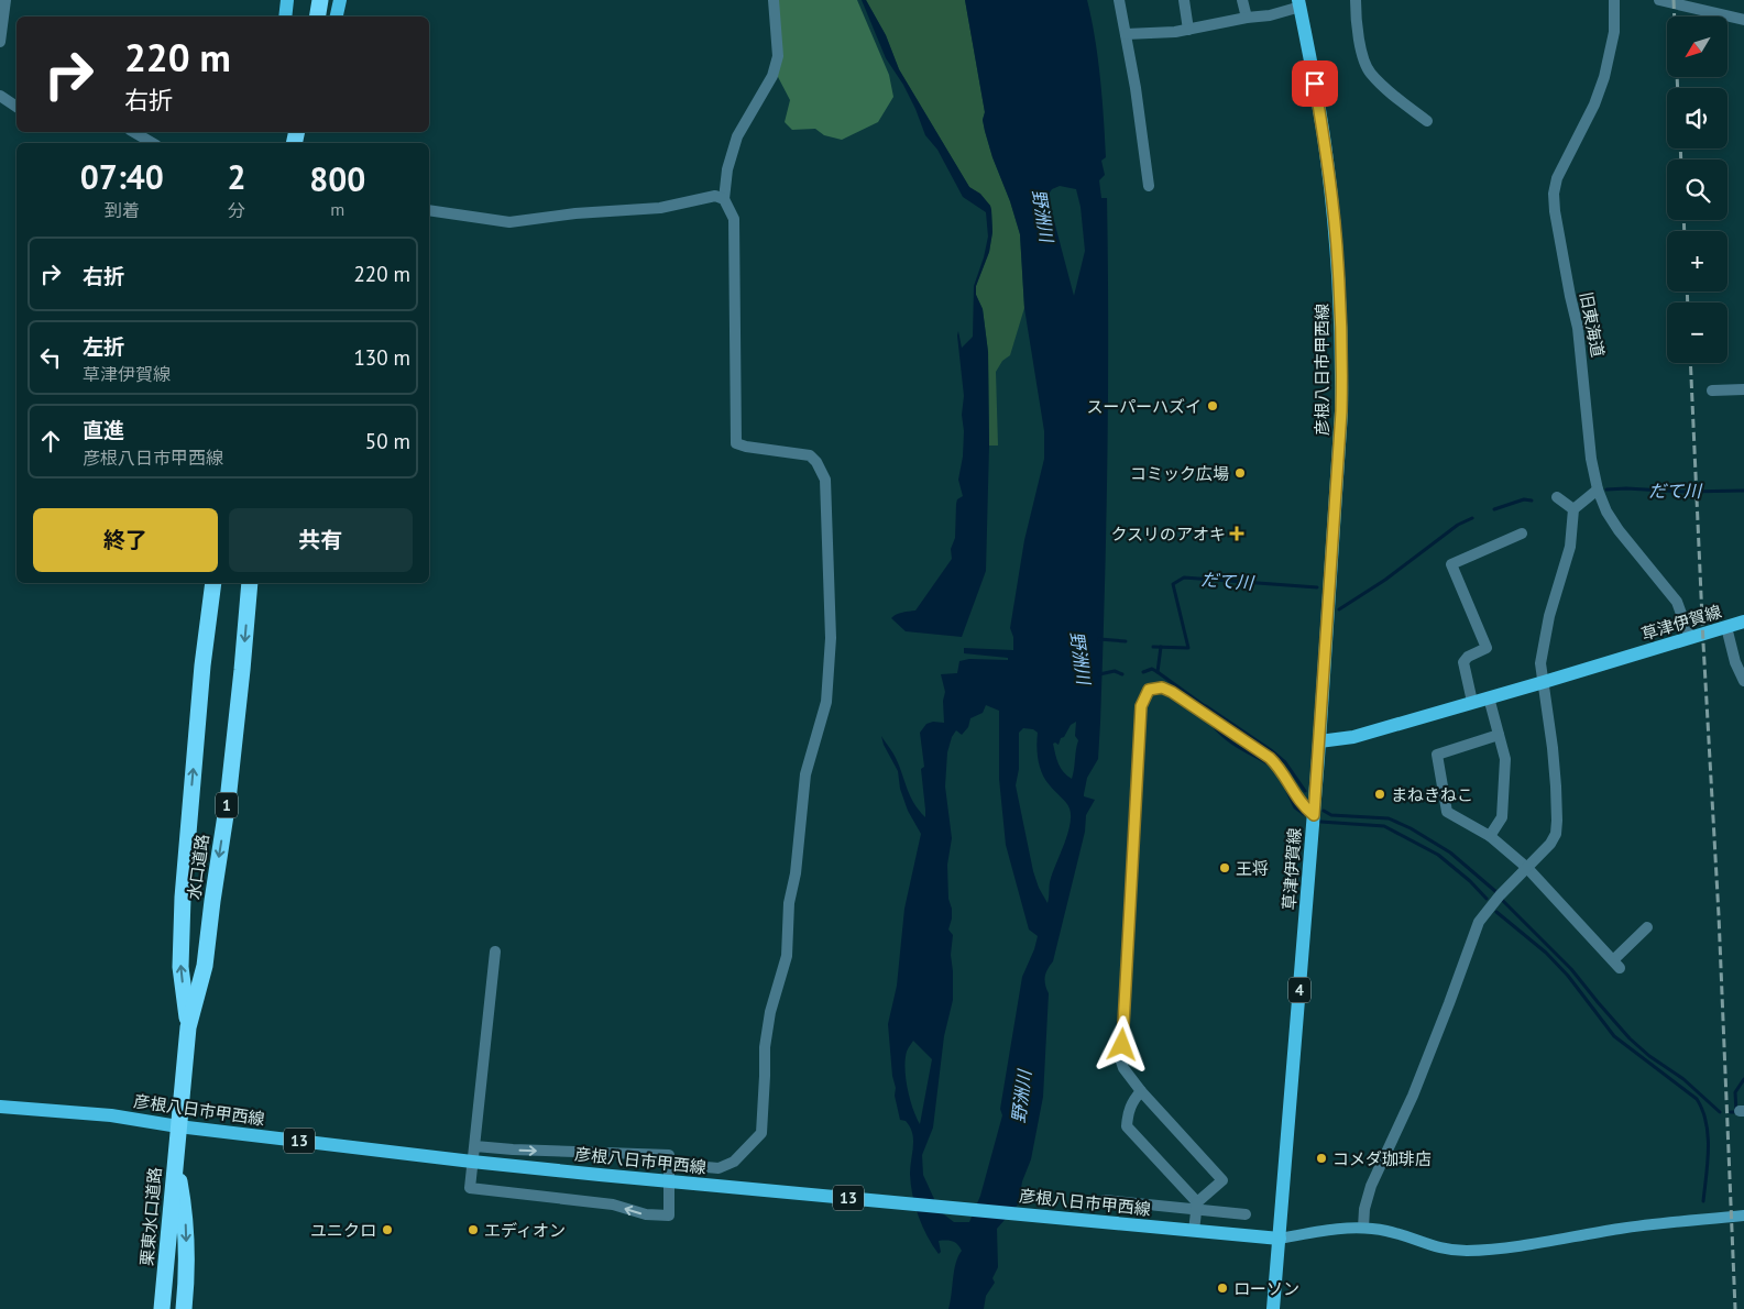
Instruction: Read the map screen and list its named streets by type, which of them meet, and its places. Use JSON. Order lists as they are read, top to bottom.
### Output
{
  "streets": {
    "highway": ["1", "水口道路", "栗東水口道路"],
    "main road": [
      "彦根八日市甲西線",
      "草津伊賀線",
      "4",
      "13"
    ],
    "street": ["旧東海道"]
  },
  "crossings": [
    ["旧東海道", "草津伊賀線"],
    ["彦根八日市甲西線", "草津伊賀線"],
    ["彦根八日市甲西線", "水口道路"],
    ["彦根八日市甲西線", "栗東水口道路"],
    ["水口道路", "栗東水口道路"]
  ],
  "water": ["野洲川", "だて川"],
  "places": {
    "other": [
      "スーパーハズイ",
      "コミック広場",
      "まねきねこ",
      "王将",
      "コメダ珈琲店",
      "ユニクロ",
      "エディオン",
      "ローソン"
    ],
    "health": ["クスリのアオキ"]
  },
  "north": "bottom left",
  "page": {
    "map_buttons": ["+", "−"],
    "turn": ["220 m", "右折"],
    "eta": [
      "07:40",
      "到着",
      "2",
      "分",
      "800",
      "m"
    ],
    "list": [
      {
        "name": "右折",
        "value": "220 m"
      },
      {
        "name": "左折",
        "note": "草津伊賀線",
        "value": "130 m"
      },
      {
        "name": "直進",
        "note": "彦根八日市甲西線",
        "value": "50 m"
      }
    ],
    "buttons": ["終了", "共有"]
  }
}
